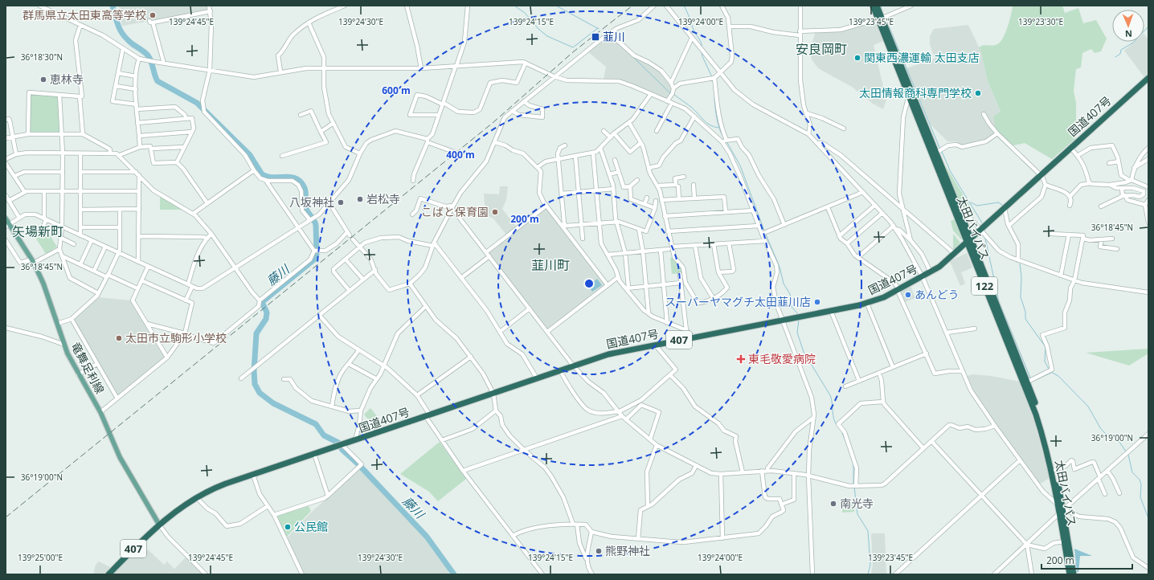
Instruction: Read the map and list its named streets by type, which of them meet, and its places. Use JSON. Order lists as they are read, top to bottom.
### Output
{
  "streets": {
    "highway": [
      "国道407号",
      "太田バイパス",
      "122",
      "407"
    ],
    "main road": ["竜舞足利線"]
  },
  "crossings": [
    ["国道407号", "太田バイパス"],
    ["国道407号", "竜舞足利線"]
  ],
  "districts": ["安良岡町", "矢場新町", "韮川町"],
  "water": ["藤川"],
  "places": {
    "other": [
      "群馬県立太田東高等学校",
      "関東西濃運輸 太田支店",
      "恵林寺",
      "太田情報商科専門学校",
      "岩松寺",
      "八坂神社",
      "こばと保育園",
      "あんどう",
      "スーパーヤマグチ太田韮川店",
      "太田市立駒形小学校",
      "南光寺",
      "公民館",
      "熊野神社"
    ],
    "transit": ["韮川"],
    "health": ["東毛敬愛病院"]
  },
  "scale_bar": "200 m",
  "north": "bottom",
  "coordinates": [
    "139°24'45\"E",
    "139°24'30\"E",
    "139°24'15\"E",
    "139°24'00\"E",
    "139°23'45\"E",
    "139°23'30\"E",
    "36°18'30\"N",
    "36°18'45\"N",
    "36°19'00\"N",
    "139°25'00\"E"
  ],
  "rings": ["600 m", "400 m", "200 m"]
}
